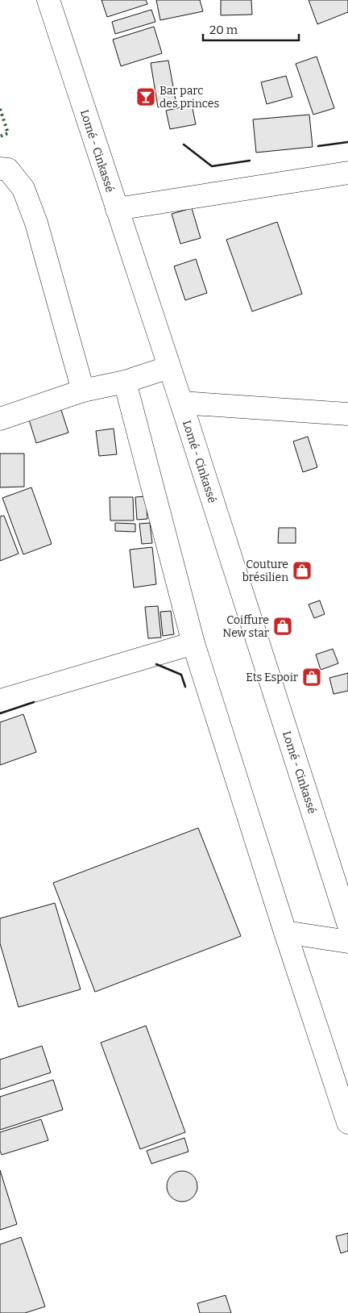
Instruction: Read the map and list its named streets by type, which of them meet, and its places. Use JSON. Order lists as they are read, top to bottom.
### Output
{
  "streets": {
    "main road": ["Lomé - Cinkassé"]
  },
  "places": {
    "bar": ["Bar parc des princes"],
    "shop": ["Couture brésilien", "Coiffure New star", "Ets Espoir"]
  },
  "scale_bar": "20 m"
}
